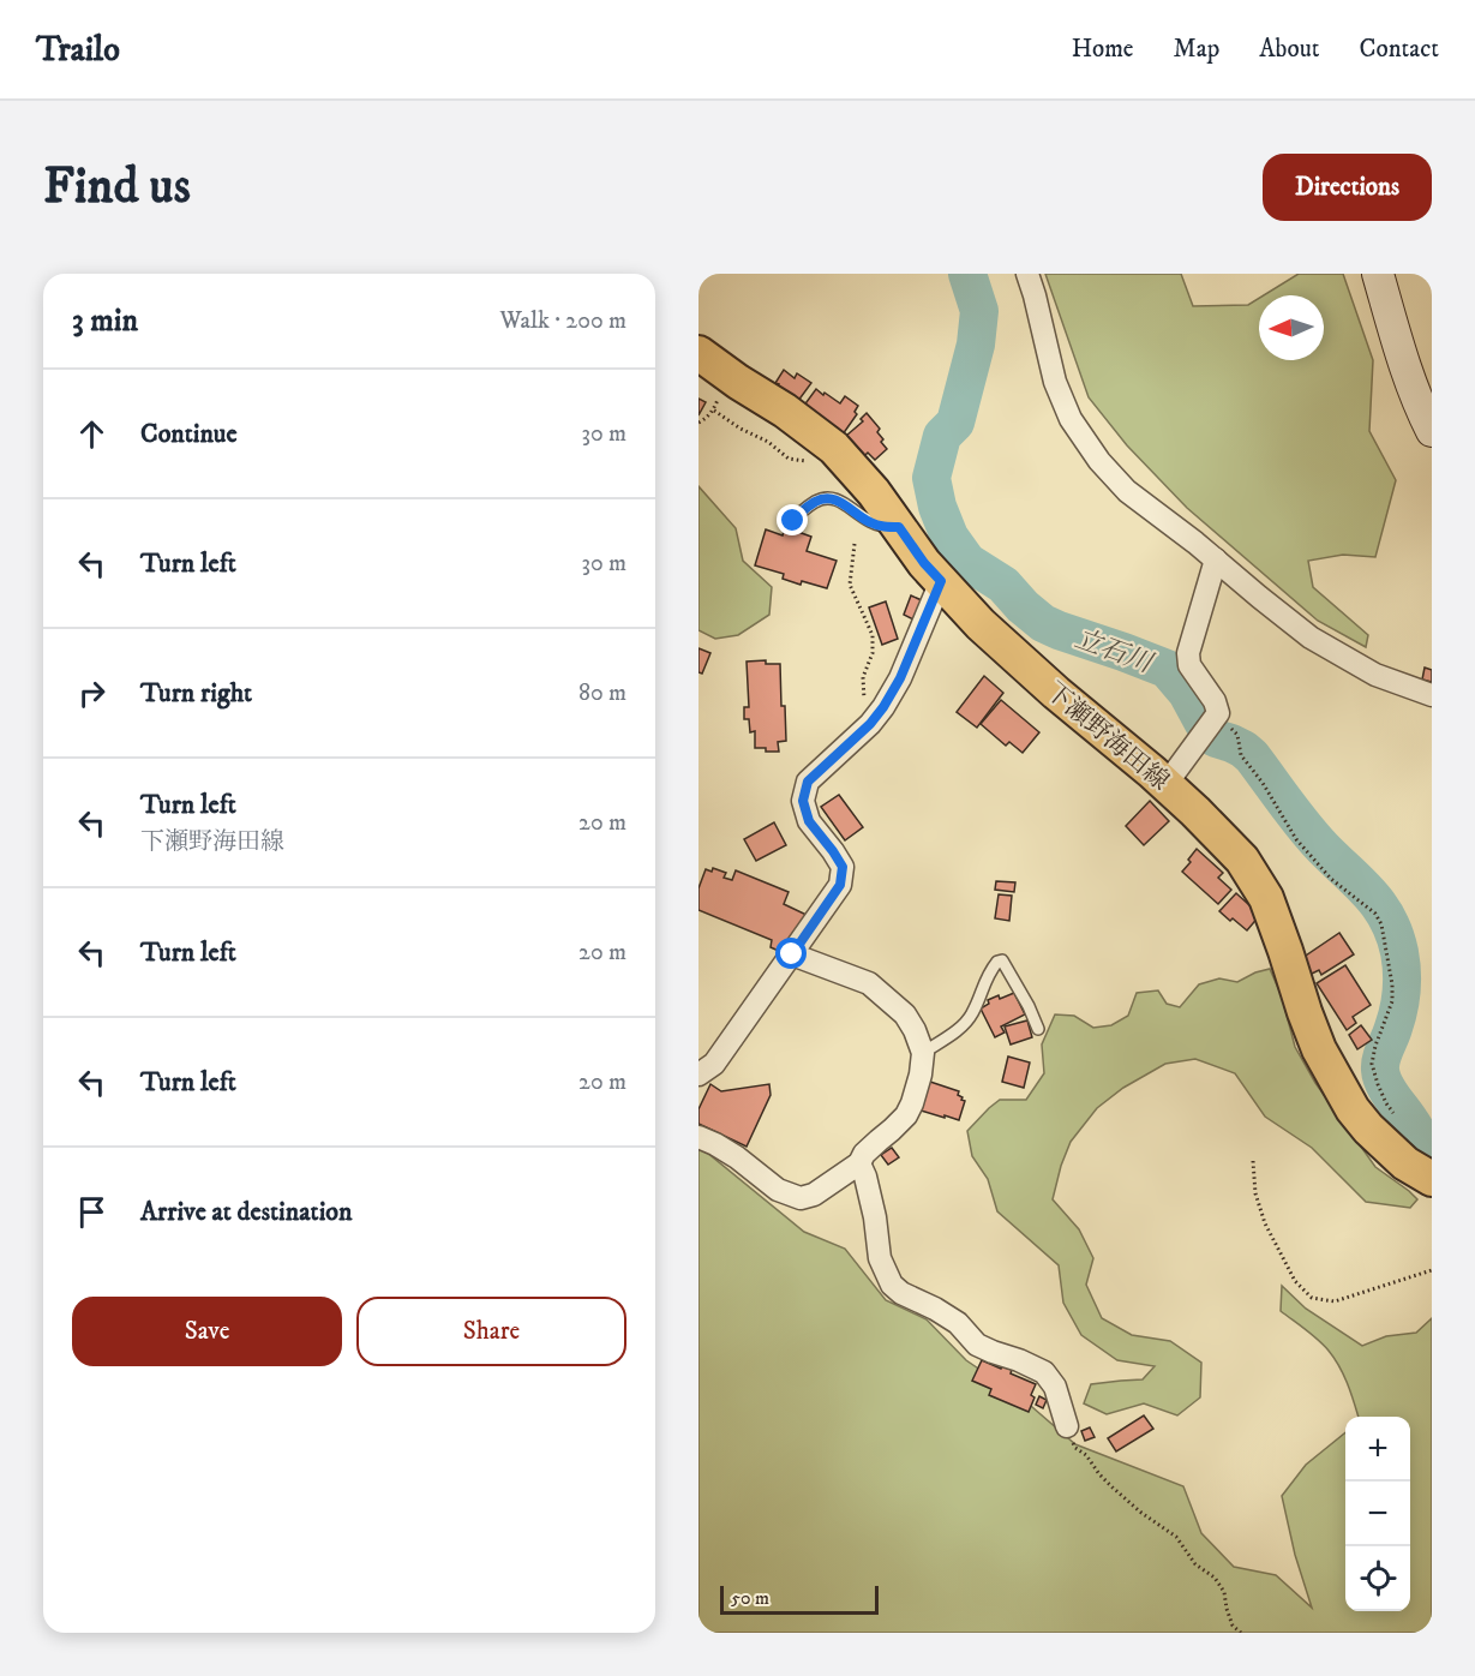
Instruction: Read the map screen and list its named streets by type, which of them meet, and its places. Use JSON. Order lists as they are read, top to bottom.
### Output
{
  "streets": {
    "main road": ["下瀬野海田線"]
  },
  "water": ["立石川"],
  "scale_bar": "50 m",
  "north": "left",
  "page": {
    "header": "Trailo",
    "nav": [
      "Home",
      "Map",
      "About",
      "Contact"
    ],
    "buttons": [
      "Directions",
      ["Save", "Share"]
    ],
    "title": "Find us",
    "heading": ["3 min", "Walk · 200 m"],
    "list": [
      ["Continue", "30 m"],
      ["Turn left", "30 m"],
      ["Turn right", "80 m"],
      ["Turn left", "下瀬野海田線", "20 m"],
      ["Turn left", "20 m"],
      ["Turn left", "20 m"],
      "Arrive at destination"
    ],
    "map_buttons": ["+", "−"],
    "scale": "50 m"
  }
}
